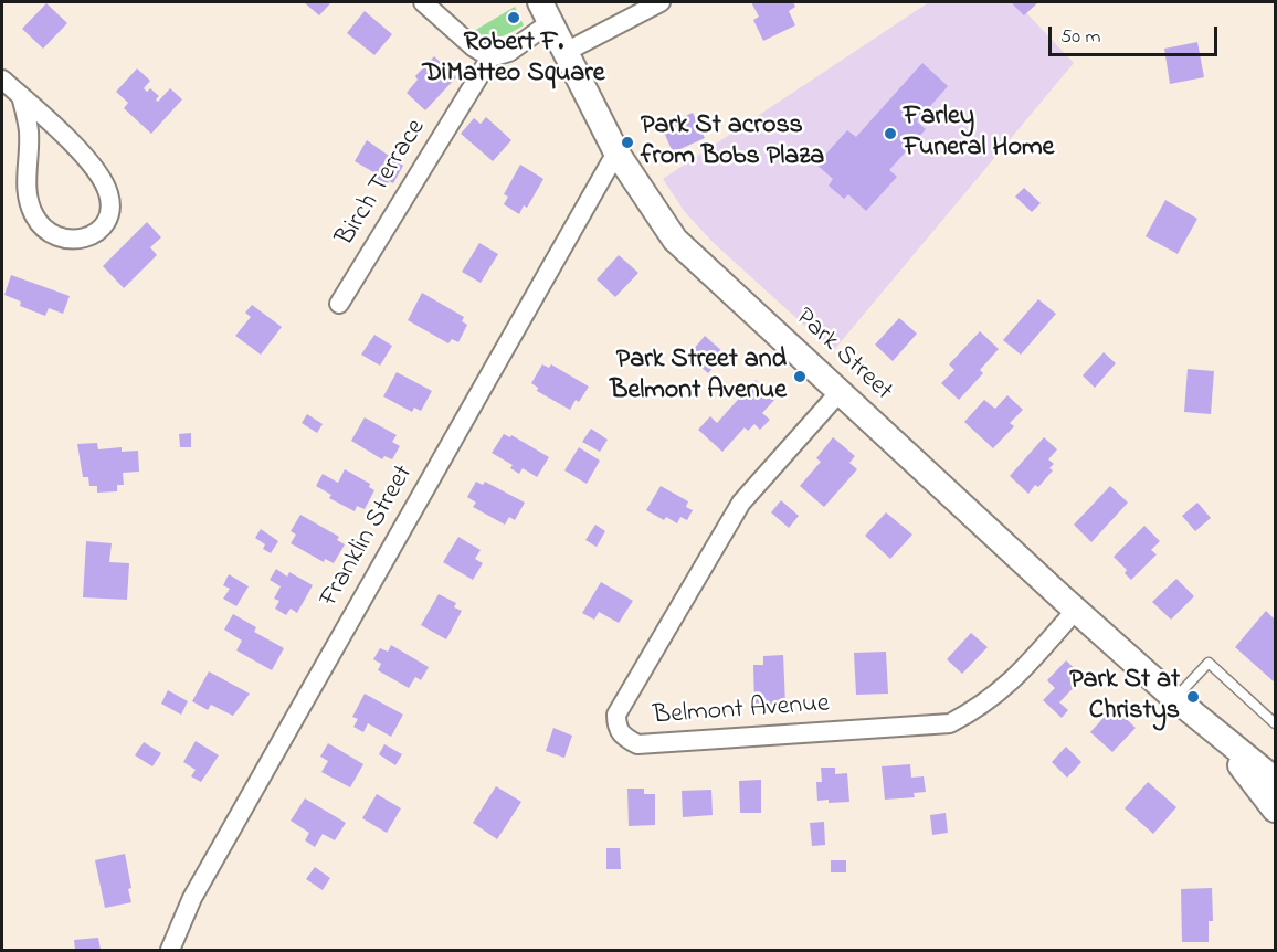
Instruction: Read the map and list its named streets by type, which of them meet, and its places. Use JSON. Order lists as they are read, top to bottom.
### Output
{
  "streets": {
    "main road": ["Park Street"],
    "street": ["Birch Terrace", "Franklin Street", "Belmont Avenue"]
  },
  "crossings": [
    ["Park Street", "Franklin Street"],
    ["Park Street", "Belmont Avenue"]
  ],
  "places": [
    "Robert F. DiMatteo Square",
    "Farley Funeral Home",
    "Park St across from Bobs Plaza",
    "Park Street and Belmont Avenue",
    "Park St at Christys"
  ],
  "scale_bar": "50 m"
}
